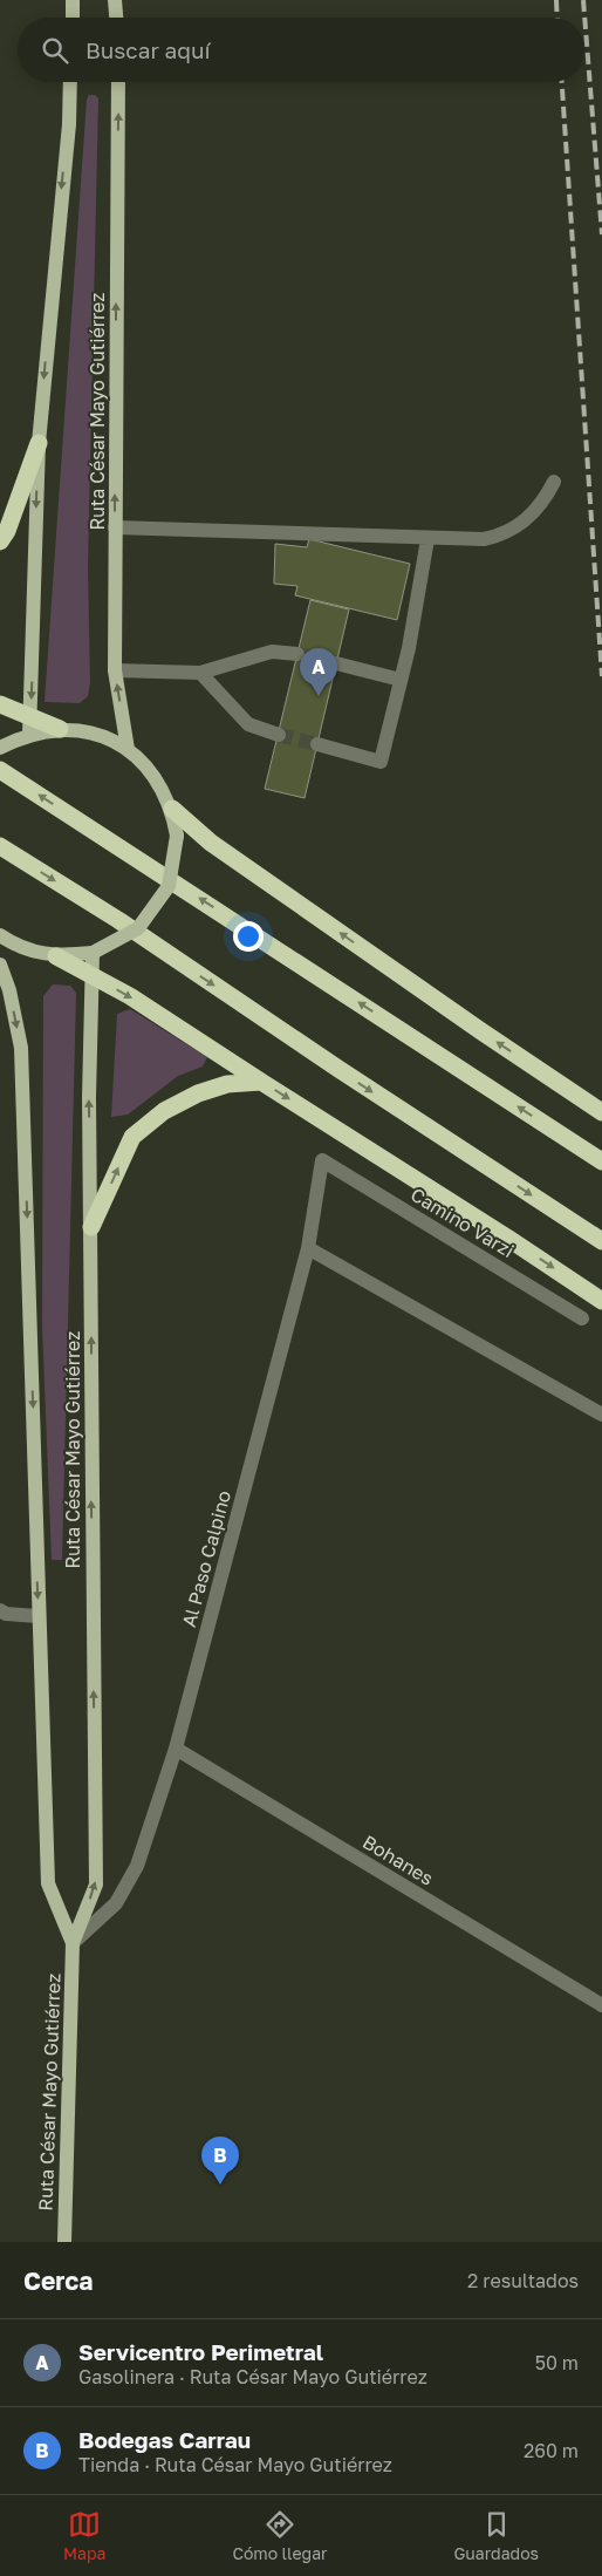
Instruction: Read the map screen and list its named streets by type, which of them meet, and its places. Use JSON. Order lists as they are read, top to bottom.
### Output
{
  "streets": {
    "main road": ["Ruta César Mayo Gutiérrez"],
    "street": ["Camino Varzi", "Al Paso Calpino", "Bohanes"]
  },
  "crossings": [
    ["Ruta César Mayo Gutiérrez", "Al Paso Calpino"],
    ["Camino Varzi", "Al Paso Calpino"],
    ["Al Paso Calpino", "Bohanes"]
  ],
  "page": {
    "search": "Buscar aquí",
    "pins": ["A", "B"],
    "heading": ["Cerca", "2 resultados"],
    "list": [
      {
        "mark": "A",
        "name": "Servicentro Perimetral",
        "note": "Gasolinera · Ruta César Mayo Gutiérrez",
        "value": "50 m"
      },
      {
        "mark": "B",
        "name": "Bodegas Carrau",
        "note": "Tienda · Ruta César Mayo Gutiérrez",
        "value": "260 m"
      }
    ],
    "nav": ["Mapa", "Cómo llegar", "Guardados"]
  }
}
